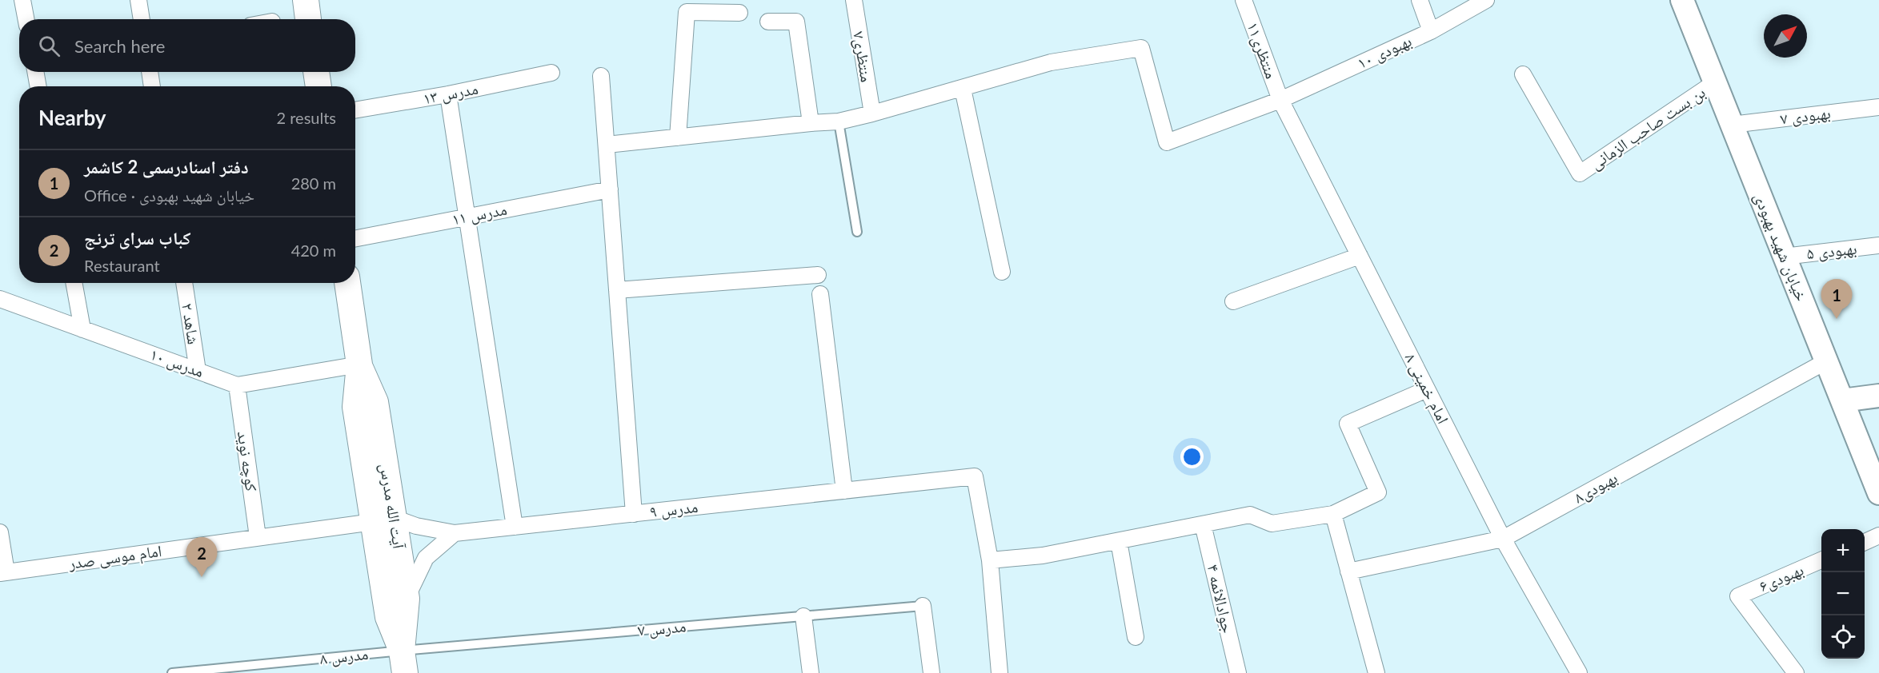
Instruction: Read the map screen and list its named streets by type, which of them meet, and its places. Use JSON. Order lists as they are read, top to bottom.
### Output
{
  "streets": {
    "main road": ["خیابان شهید بهبودی", "آیت الله مدرس"],
    "street": [
      "منتظری۱۱",
      "بهبودی ۱۰",
      "منتظری۷",
      "مدرس ۱۳",
      "بهبودی ۷",
      "بن بست صاحب الزمانی",
      "مدرس ۱۱",
      "بهبودی ۵",
      "شاهد ۲",
      "مدرس ۱۰",
      "امام خمینی ۸",
      "کوچه نوید",
      "بهبودی۸",
      "مدرس ۹",
      "امام موسی صدر",
      "بهبودی۶",
      "جوادالائمه ۴"
    ],
    "lane": ["مدرس ۷", "مدرس ۸"]
  },
  "crossings": [
    ["منتظری۱۱", "بهبودی ۱۰"],
    ["منتظری۱۱", "امام خمینی ۸"],
    ["بهبودی ۱۰", "امام خمینی ۸"],
    ["بهبودی ۷", "خیابان شهید بهبودی"],
    ["بن بست صاحب الزمانی", "خیابان شهید بهبودی"],
    ["خیابان شهید بهبودی", "بهبودی ۵"],
    ["خیابان شهید بهبودی", "بهبودی۸"],
    ["شاهد ۲", "مدرس ۱۰"],
    ["مدرس ۱۰", "کوچه نوید"],
    ["امام خمینی ۸", "بهبودی۸"],
    ["کوچه نوید", "امام موسی صدر"],
    ["آیت الله مدرس", "مدرس ۹"],
    ["آیت الله مدرس", "امام موسی صدر"],
    ["آیت الله مدرس", "مدرس ۷"],
    ["آیت الله مدرس", "مدرس ۸"],
    ["مدرس ۹", "امام موسی صدر"],
    ["مدرس ۷", "مدرس ۸"]
  ],
  "north": "top right",
  "page": {
    "search": "Search here",
    "heading": ["Nearby", "2 results"],
    "list": [
      {
        "mark": "1",
        "name": "دفتر اسنادرسمی 2 کاشمر",
        "note": "Office · خیابان شهید بهبودی",
        "value": "280 m"
      },
      {
        "mark": "2",
        "name": "کباب سرای ترنج",
        "note": "Restaurant",
        "value": "420 m"
      }
    ],
    "pins": ["1", "2"],
    "map_buttons": ["+", "−"]
  }
}
